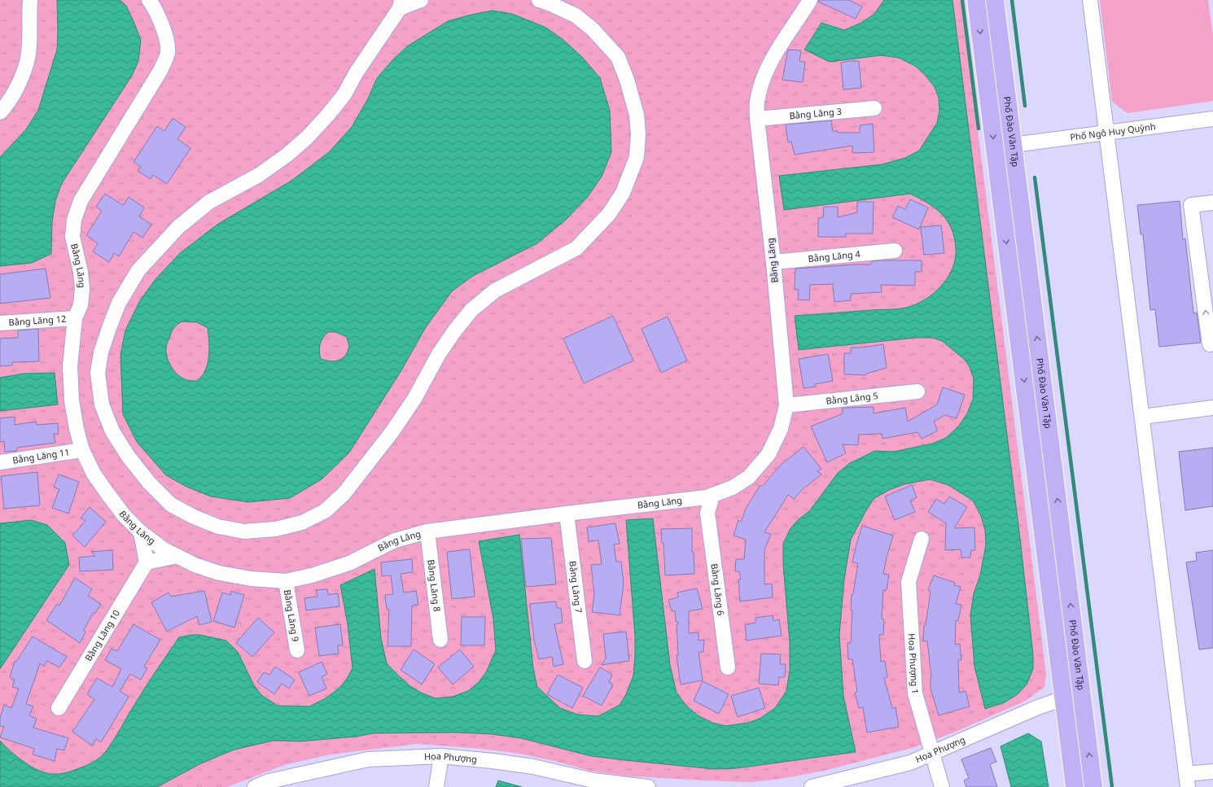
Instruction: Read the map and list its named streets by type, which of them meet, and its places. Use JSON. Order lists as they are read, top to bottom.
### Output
{
  "streets": {
    "main road": ["Phố Đào Văn Tập"],
    "street": [
      "Bằng Lăng 3",
      "Phố Ngô Huy Quỳnh",
      "Bằng Lăng 4",
      "Bằng Lăng",
      "Bằng Lăng 12",
      "Bằng Lăng 5",
      "Bằng Lăng 11",
      "Bằng Lăng 8",
      "Bằng Lăng 7",
      "Bằng Lăng 6",
      "Bằng Lăng 9",
      "Bằng Lăng 10",
      "Hoa Phượng 1",
      "Hoa Phượng"
    ]
  },
  "crossings": [
    ["Bằng Lăng 3", "Bằng Lăng"],
    ["Phố Đào Văn Tập", "Phố Ngô Huy Quỳnh"],
    ["Phố Đào Văn Tập", "Hoa Phượng"],
    ["Bằng Lăng 4", "Bằng Lăng"],
    ["Bằng Lăng", "Bằng Lăng 12"],
    ["Bằng Lăng", "Bằng Lăng 5"],
    ["Bằng Lăng", "Bằng Lăng 11"],
    ["Bằng Lăng", "Bằng Lăng 8"],
    ["Bằng Lăng", "Bằng Lăng 7"],
    ["Bằng Lăng", "Bằng Lăng 9"],
    ["Hoa Phượng 1", "Hoa Phượng"]
  ]
}
